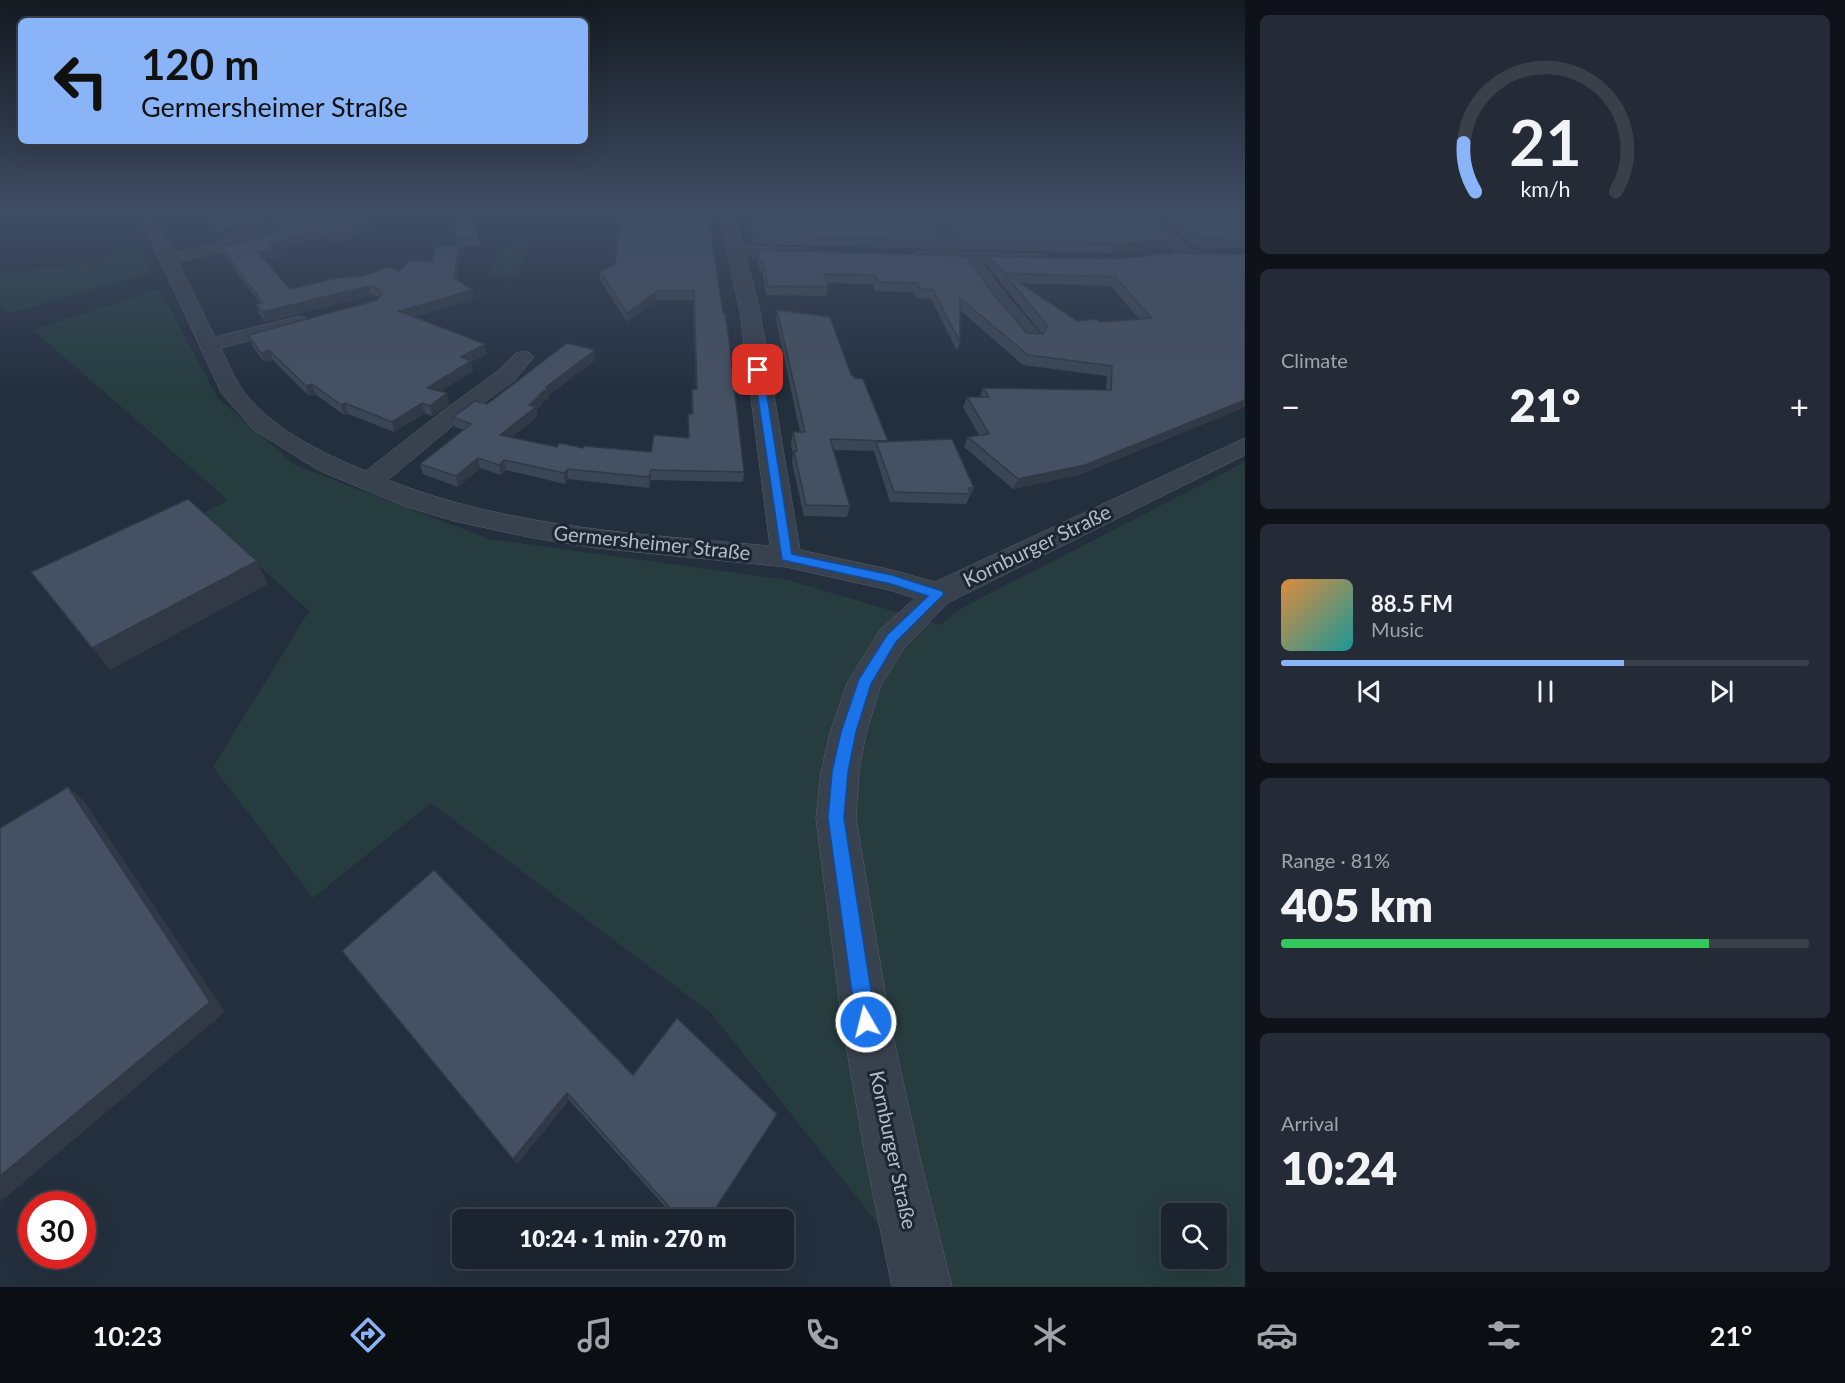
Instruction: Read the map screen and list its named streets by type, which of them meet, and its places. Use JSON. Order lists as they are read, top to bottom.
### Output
{
  "streets": {
    "street": ["Germersheimer Straße", "Kornburger Straße"]
  },
  "crossings": [
    ["Germersheimer Straße", "Kornburger Straße"]
  ],
  "page": {
    "turn": ["120 m", "Germersheimer Straße"],
    "tile": [
      "Climate",
      ["Range · 81%", "405 km"],
      ["Arrival", "10:24"]
    ],
    "heat": ["−", "21°", "+"],
    "song": ["88.5 FM", "Music"],
    "limit": "30",
    "trip": "10:24 · 1 min · 270 m",
    "tabs": ["10:23", "21°"],
    "gauge": ["21", "km/h"]
  }
}
